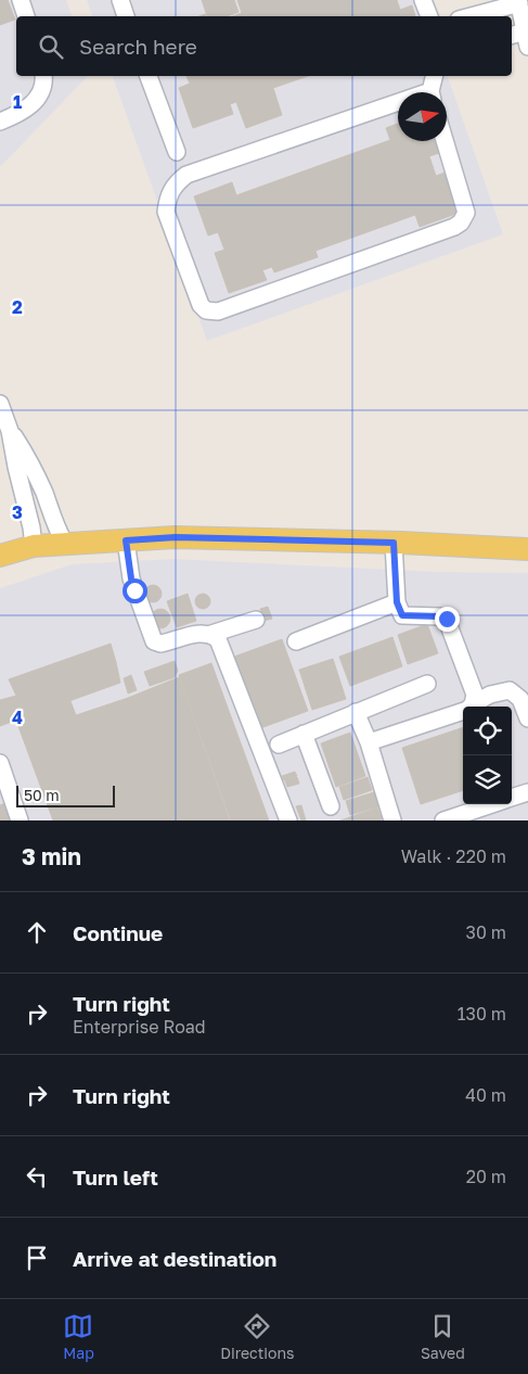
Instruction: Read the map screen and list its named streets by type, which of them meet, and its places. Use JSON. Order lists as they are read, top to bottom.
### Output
{
  "scale_bar": "50 m",
  "north": "right",
  "page": {
    "search": "Search here",
    "scale": "50 m",
    "heading": ["3 min", "Walk · 220 m"],
    "list": [
      ["Continue", "30 m"],
      ["Turn right", "Enterprise Road", "130 m"],
      ["Turn right", "40 m"],
      ["Turn left", "20 m"],
      "Arrive at destination"
    ],
    "nav": ["Map", "Directions", "Saved"]
  },
  "grid": {
    "rows": [
      "1",
      "2",
      "3",
      "4"
    ]
  }
}
